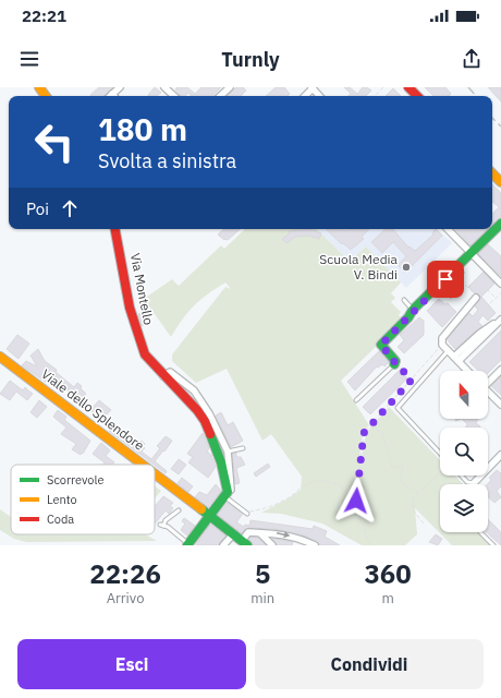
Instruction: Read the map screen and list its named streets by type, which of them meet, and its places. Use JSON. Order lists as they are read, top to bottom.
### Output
{
  "streets": {
    "street": ["Via Montello", "Viale dello Splendore"]
  },
  "places": ["Scuola Media V. Bindi"],
  "legend": ["Scorrevole", "Lento", "Coda"],
  "north": "top",
  "page": {
    "status": "22:21",
    "header": "Turnly",
    "turn": ["180 m", "Svolta a sinistra"],
    "then": "Poi",
    "eta": [
      "22:26",
      "Arrivo",
      "5",
      "min",
      "360",
      "m"
    ],
    "buttons": ["Esci", "Condividi"]
  }
}
